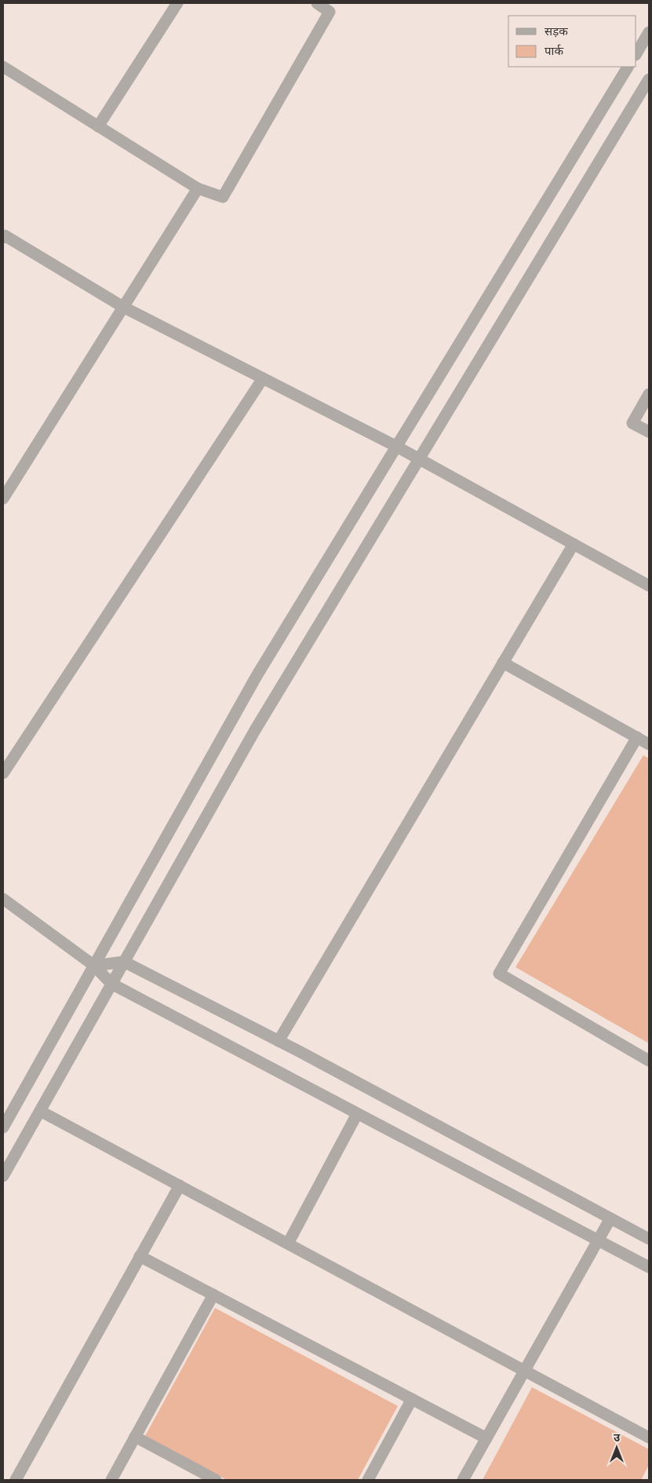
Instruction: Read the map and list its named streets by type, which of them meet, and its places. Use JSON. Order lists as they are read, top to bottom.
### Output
{
  "legend": ["सड़क", "पार्क"],
  "north": "top"
}
